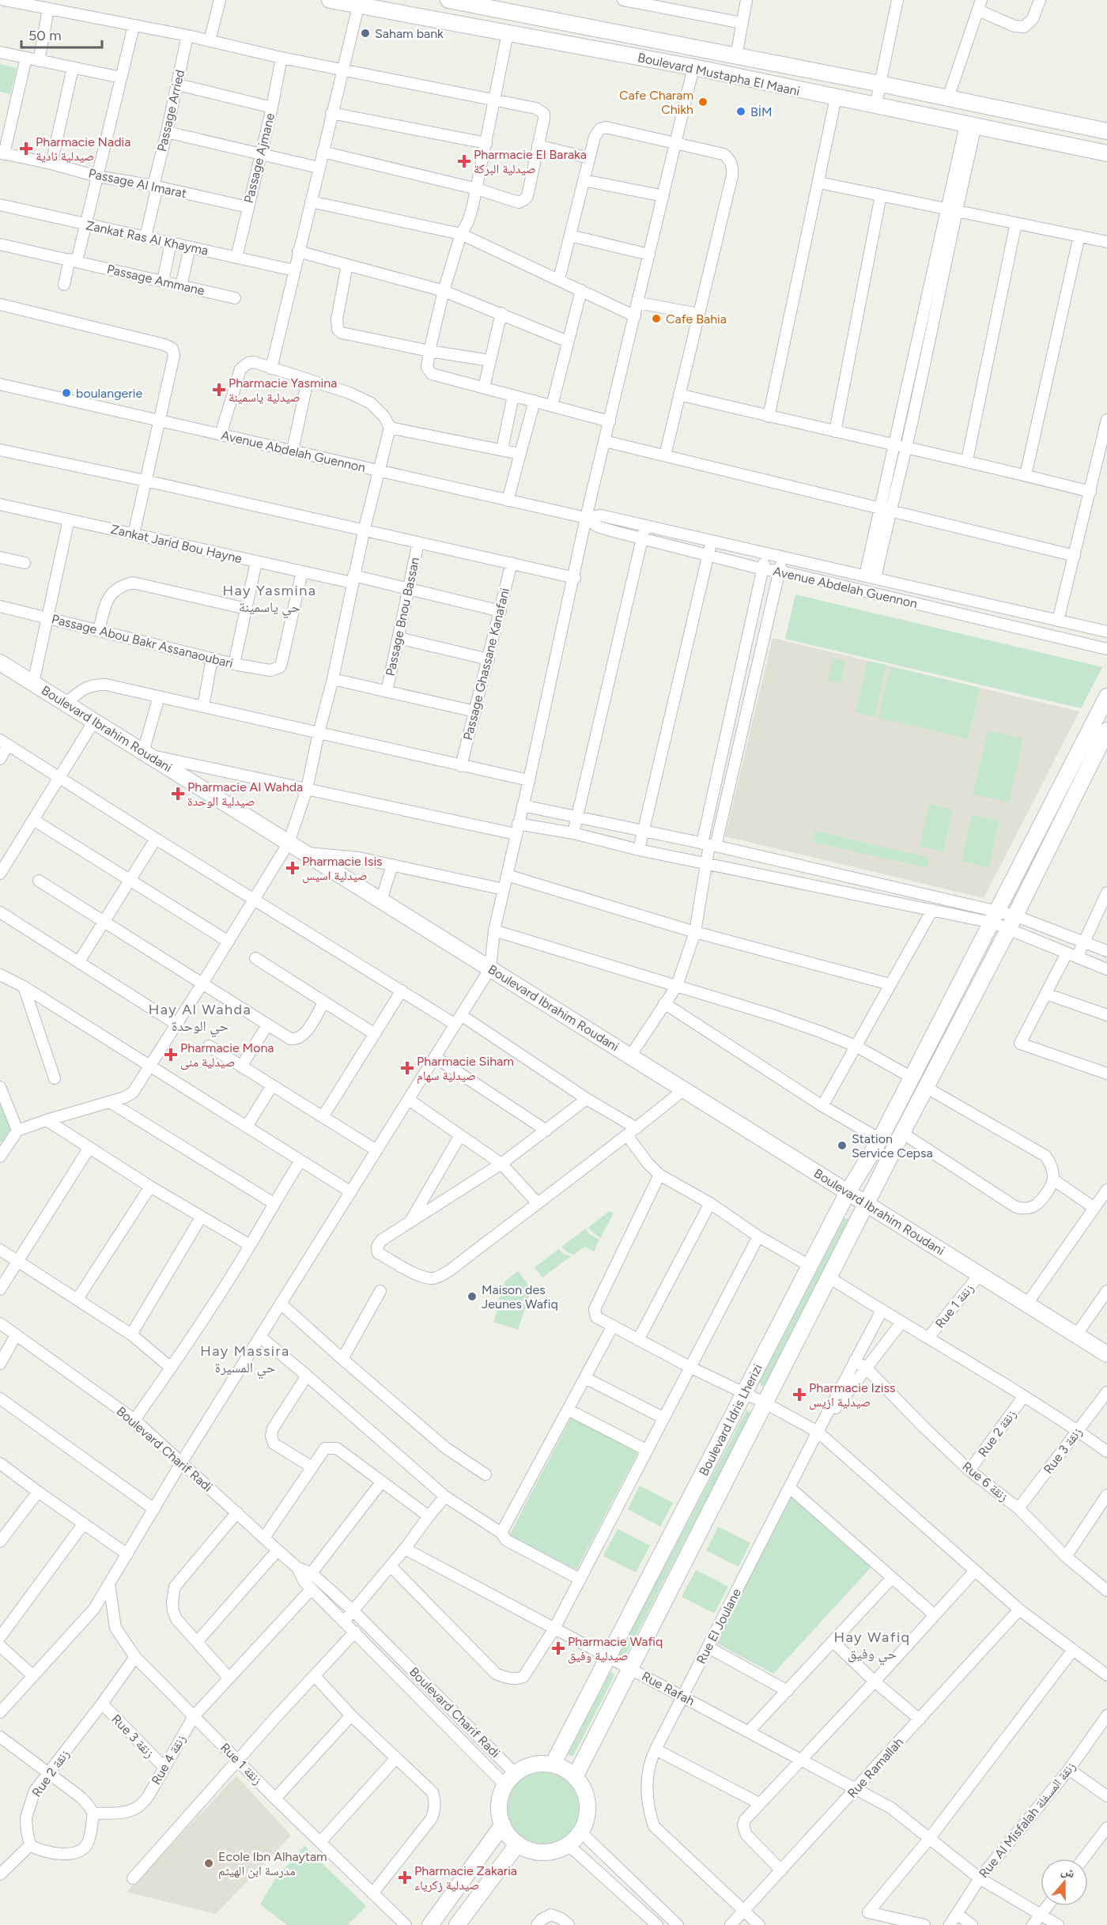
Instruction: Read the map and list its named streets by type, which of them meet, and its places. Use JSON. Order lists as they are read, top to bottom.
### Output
{
  "streets": {
    "main road": ["Boulevard Mustapha El Maani", "Boulevard Ibrahim Roudani", "Boulevard Idris Lherizi"],
    "street": [
      "Passage Arried",
      "Passage Ajmane",
      "Passage Al Imarat",
      "Zankat Ras Al Khayma",
      "Passage Ammane",
      "Avenue Abdelah Guennon",
      "Zankat Jarid Bou Hayne",
      "Passage Bnou Bassan",
      "Passage Abou Bakr Assanaoubari",
      "Passage Ghassane Kanafani",
      "Rue 1 زنقة",
      "Rue 2 زنقة",
      "Boulevard Charif Radi",
      "Rue 3 زنقة",
      "Rue 6 زنقة",
      "Rue El Joulane",
      "Rue Rafah",
      "Rue 4 زنقة",
      "Rue Ramallah",
      "Rue Al Misfalah زنقة المسفلة"
    ]
  },
  "crossings": [
    ["Passage Arried", "Passage Al Imarat"],
    ["Passage Arried", "Zankat Ras Al Khayma"],
    ["Passage Ajmane", "Passage Al Imarat"],
    ["Passage Ajmane", "Zankat Ras Al Khayma"],
    ["Zankat Jarid Bou Hayne", "Passage Bnou Bassan"],
    ["Zankat Jarid Bou Hayne", "Passage Abou Bakr Assanaoubari"],
    ["Zankat Jarid Bou Hayne", "Passage Ghassane Kanafani"],
    ["Boulevard Ibrahim Roudani", "Rue 1 زنقة"],
    ["Boulevard Ibrahim Roudani", "Boulevard Idris Lherizi"],
    ["Rue 1 زنقة", "Rue 2 زنقة"],
    ["Rue 1 زنقة", "Rue 4 زنقة"],
    ["Boulevard Idris Lherizi", "Boulevard Charif Radi"],
    ["Boulevard Idris Lherizi", "Rue Rafah"],
    ["Rue 2 زنقة", "Rue 3 زنقة"],
    ["Rue 2 زنقة", "Rue 6 زنقة"],
    ["Rue 2 زنقة", "Rue 4 زنقة"],
    ["Boulevard Charif Radi", "Rue 4 زنقة"],
    ["Rue 3 زنقة", "Rue 6 زنقة"],
    ["Rue 3 زنقة", "Rue 4 زنقة"],
    ["Rue El Joulane", "Rue Rafah"],
    ["Rue El Joulane", "Rue Ramallah"],
    ["Rue Rafah", "Rue Ramallah"],
    ["Rue Rafah", "Rue Al Misfalah زنقة المسفلة"]
  ],
  "districts": [
    "Hay Yasmina حي ياسمينة",
    "Hay Al Wahda حي الوحدة",
    "Hay Massira حي المسيرة",
    "Hay Wafiq حي وفيق"
  ],
  "places": {
    "other": [
      "Saham bank",
      "Cafe Charam Chikh",
      "BİM",
      "Cafe Bahia",
      "boulangerie",
      "Station Service Cepsa",
      "Maison des Jeunes Wafiq",
      "Ecole Ibn Alhaytam مدرسة ابن الهيثم"
    ],
    "health": [
      "Pharmacie Nadia صيدلية نادية",
      "Pharmacie El Baraka صيدلية البركة",
      "Pharmacie Yasmina صيدلية ياسمينة",
      "Pharmacie Al Wahda صيدلية الوحدة",
      "Pharmacie Isis صيدلية اسيس",
      "Pharmacie Mona صيدلية منى",
      "Pharmacie Siham صيدلية سهام",
      "Pharmacie Iziss صيدلية ازيس",
      "Pharmacie Wafiq صيدلية وفيق",
      "Pharmacie Zakaria صيدلية زكرياء"
    ]
  },
  "scale_bar": "50 m",
  "north": "top"
}
